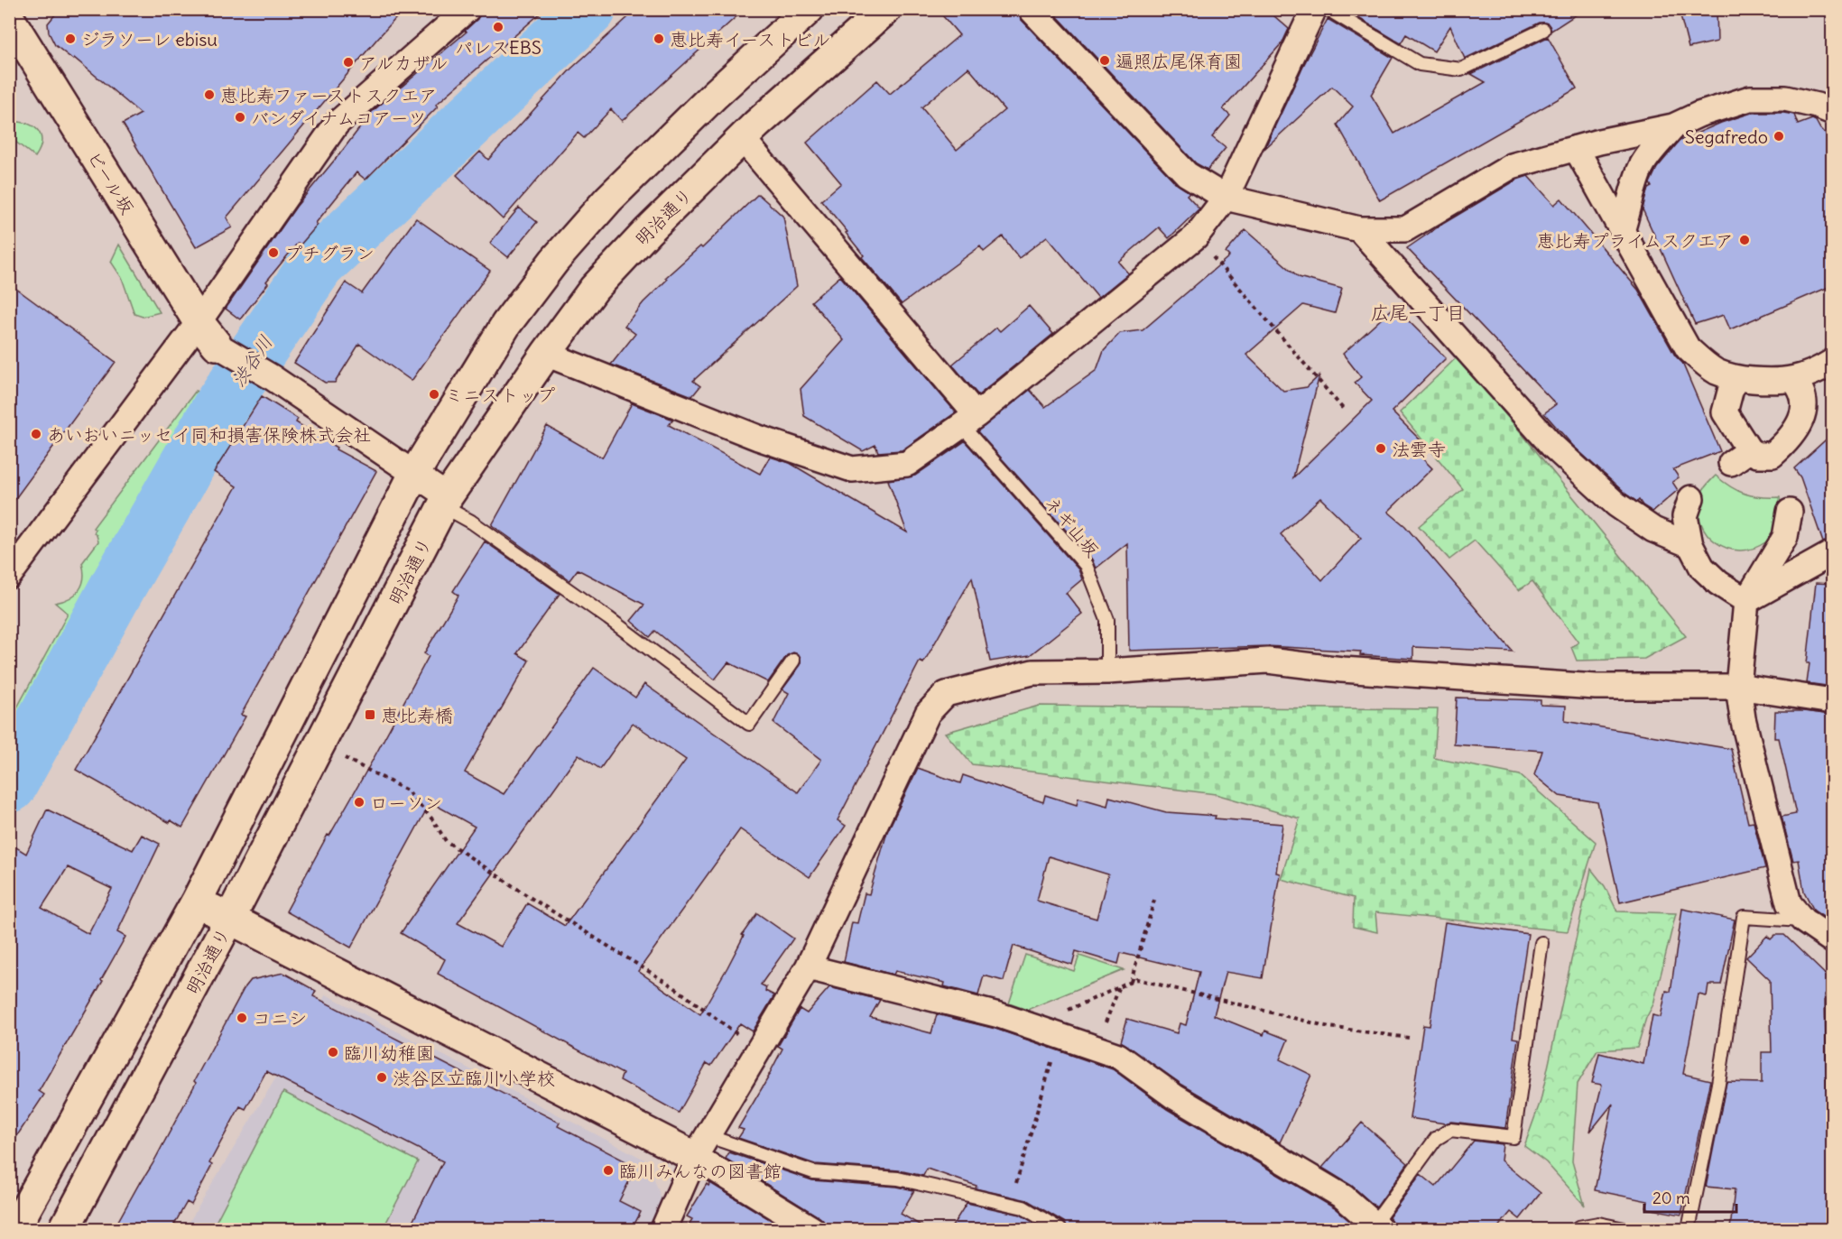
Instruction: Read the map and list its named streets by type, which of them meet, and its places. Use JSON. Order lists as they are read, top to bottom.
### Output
{
  "streets": {
    "main road": ["ビール坂", "明治通り"],
    "lane": ["ネギ山坂"]
  },
  "districts": ["広尾一丁目"],
  "water": ["渋谷川"],
  "places": {
    "other": [
      "パレスEBS",
      "ジラソーレ ebisu",
      "恵比寿イーストビル",
      "遍照広尾保育園",
      "アルカザル",
      "恵比寿ファーストスクエア",
      "バンダイナムコアーツ",
      "Segafredo",
      "恵比寿プライムスクエア",
      "プチグラン",
      "ミニストップ",
      "あいおいニッセイ同和損害保険株式会社",
      "法雲寺",
      "ローソン",
      "コニシ",
      "臨川幼稚園",
      "渋谷区立臨川小学校",
      "臨川みんなの図書館"
    ],
    "transit": ["恵比寿橋"]
  },
  "scale_bar": "20 m"
}
